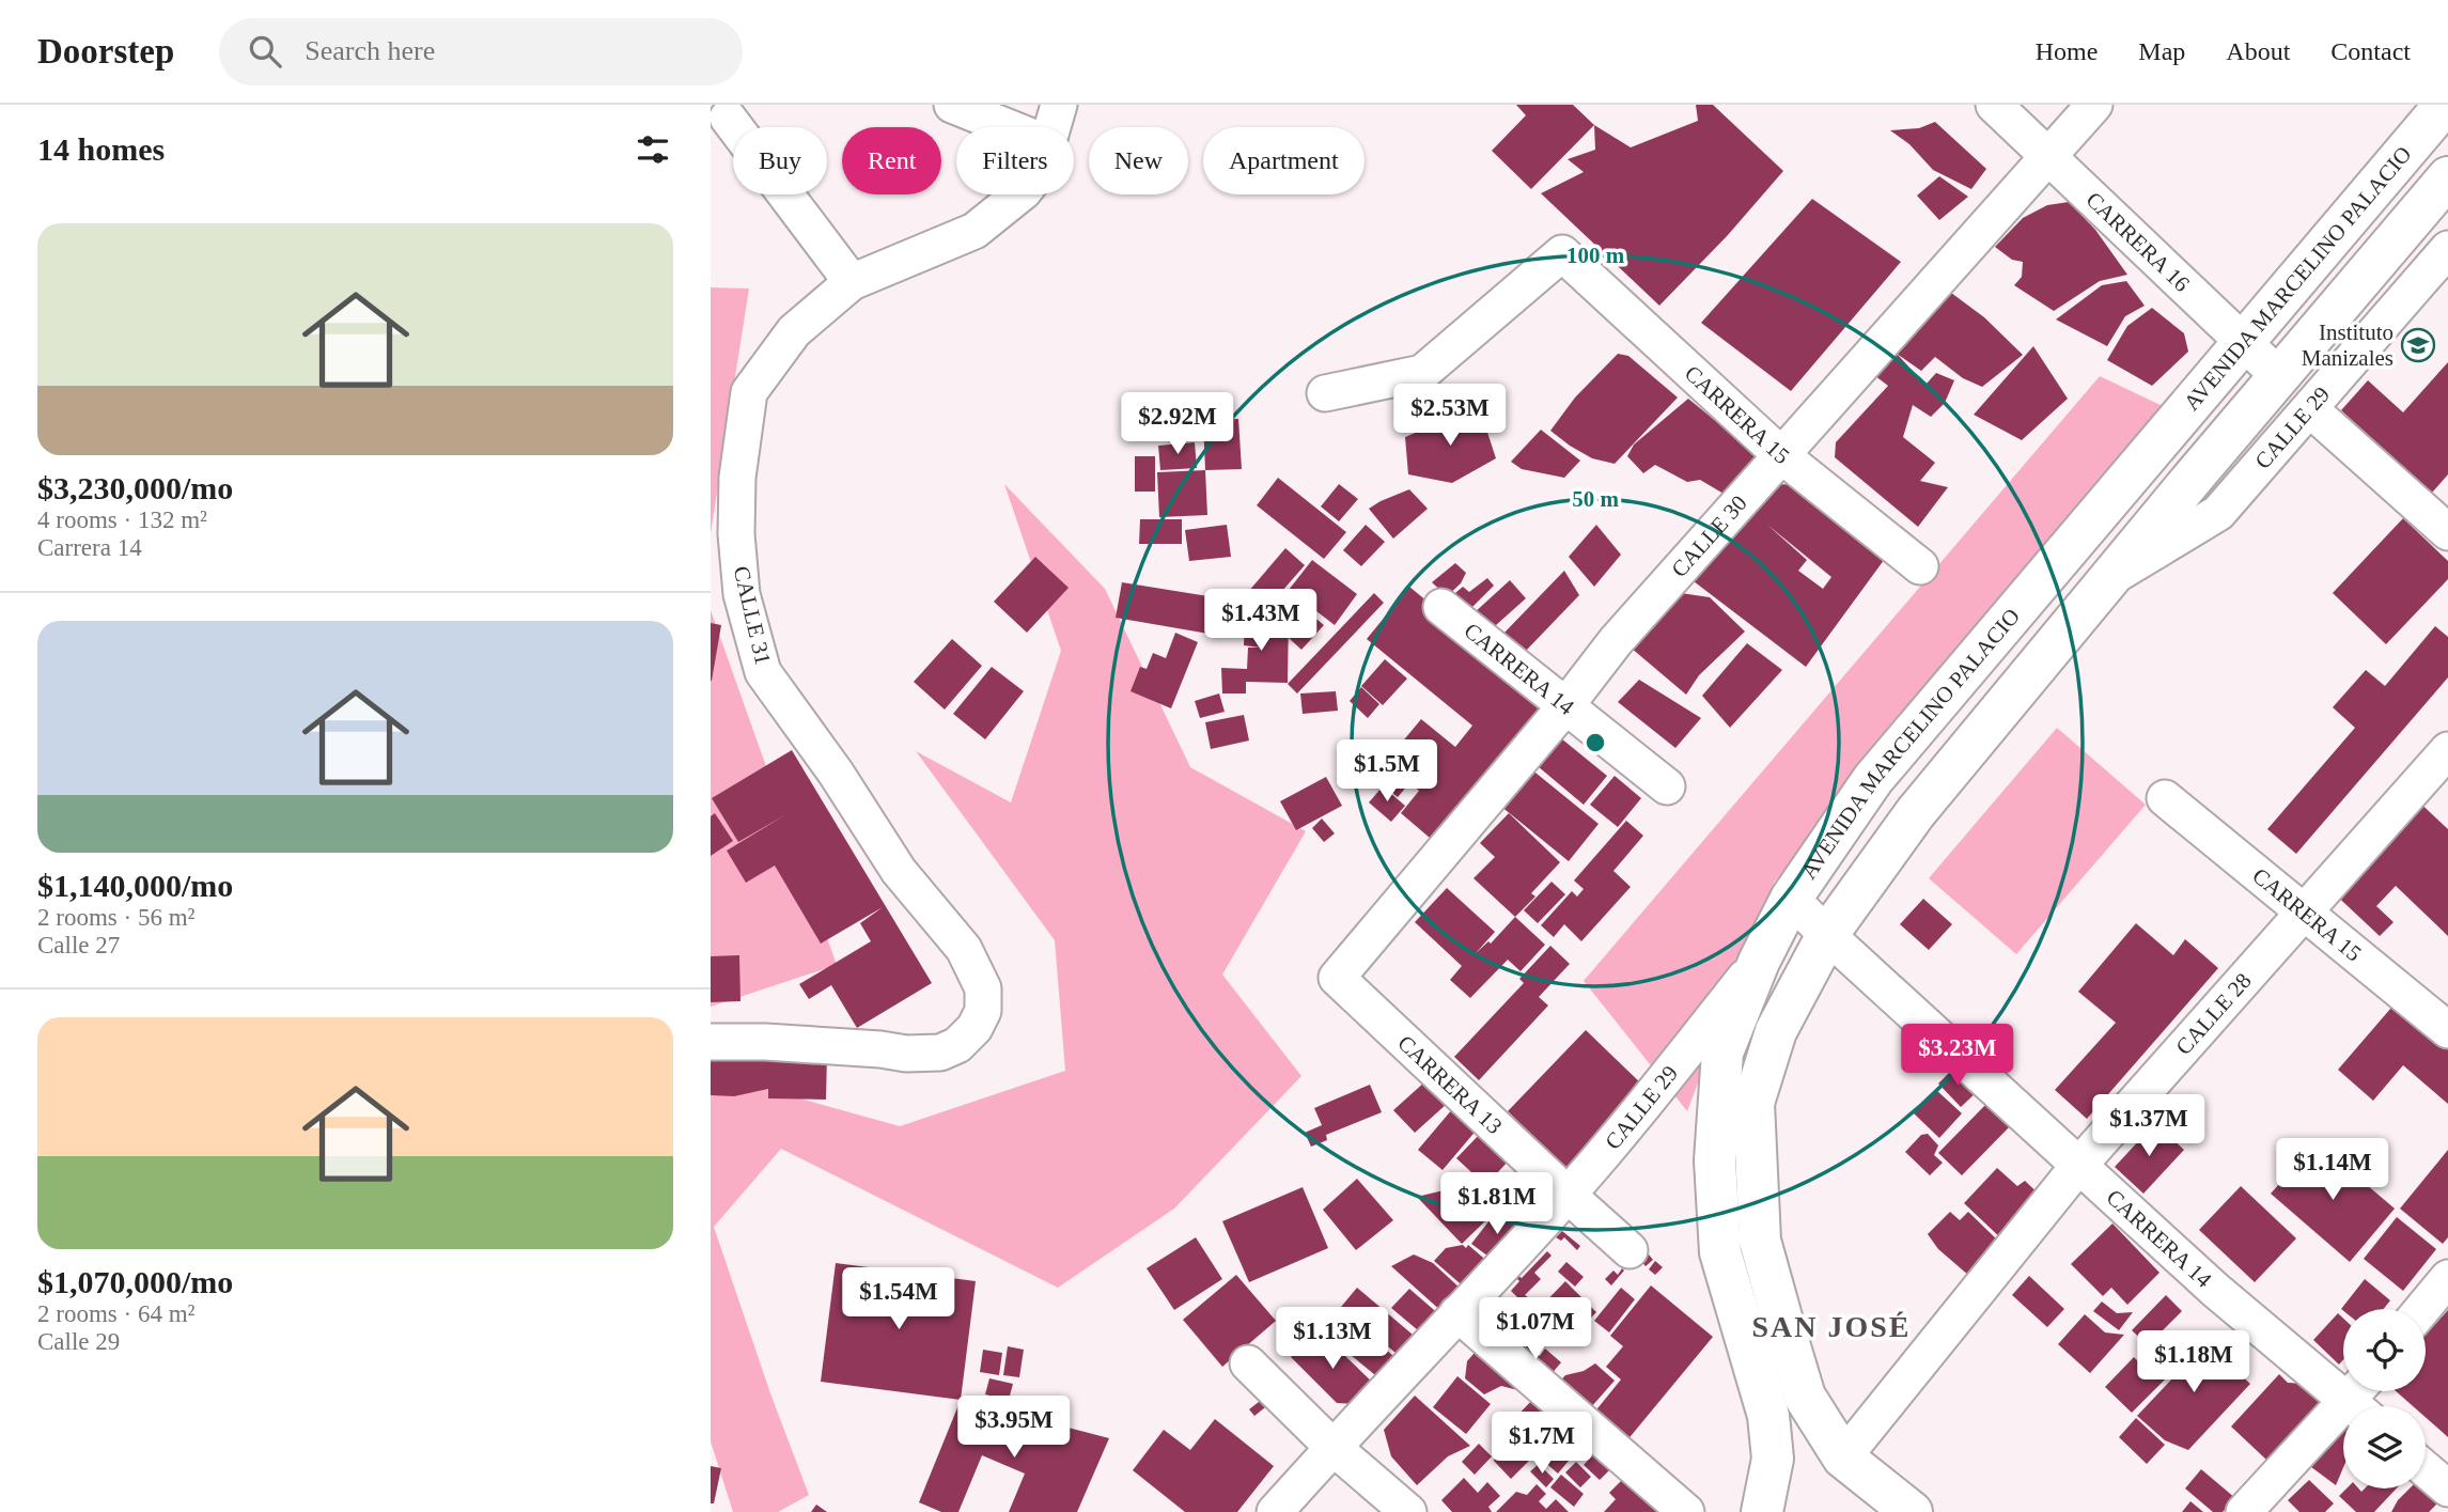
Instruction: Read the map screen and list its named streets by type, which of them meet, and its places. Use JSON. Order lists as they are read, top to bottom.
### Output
{
  "streets": {
    "main road": ["AVENIDA MARCELINO PALACIO"],
    "street": [
      "CARRERA 16",
      "CARRERA 15",
      "CALLE 29",
      "CALLE 30",
      "CALLE 31",
      "CARRERA 14",
      "CALLE 28",
      "CARRERA 13"
    ]
  },
  "crossings": [
    ["CARRERA 16", "AVENIDA MARCELINO PALACIO"],
    ["CARRERA 16", "CALLE 30"],
    ["AVENIDA MARCELINO PALACIO", "CALLE 29"],
    ["AVENIDA MARCELINO PALACIO", "CARRERA 14"],
    ["AVENIDA MARCELINO PALACIO", "CALLE 28"],
    ["CARRERA 15", "CALLE 30"],
    ["CARRERA 15", "CALLE 28"],
    ["CALLE 29", "CARRERA 13"],
    ["CALLE 30", "CARRERA 14"],
    ["CALLE 30", "CARRERA 13"],
    ["CARRERA 14", "CALLE 28"]
  ],
  "districts": ["SAN JOSÉ"],
  "places": {
    "school or university": ["Instituto Manizales"]
  },
  "page": {
    "header": "Doorstep",
    "search": "Search here",
    "nav": [
      "Home",
      "Map",
      "About",
      "Contact"
    ],
    "heading": "14 homes",
    "chip": [
      "Buy",
      "Rent",
      "Filters",
      "New",
      "Apartment"
    ],
    "list": [
      {
        "name": "$3,230,000/mo",
        "note": "4 rooms · 132 m² · Carrera 14"
      },
      {
        "name": "$1,140,000/mo",
        "note": "2 rooms · 56 m² · Calle 27"
      },
      {
        "name": "$1,070,000/mo",
        "note": "2 rooms · 64 m² · Calle 29"
      }
    ],
    "price": [
      "$2.53M",
      "$2.92M",
      "$1.43M",
      "$1.5M",
      "$3.23M",
      "$1.37M",
      "$1.14M",
      "$1.81M",
      "$1.54M",
      "$1.07M",
      "$1.13M",
      "$1.18M",
      "$3.95M",
      "$1.7M"
    ]
  },
  "rings": ["100 m", "50 m"]
}
